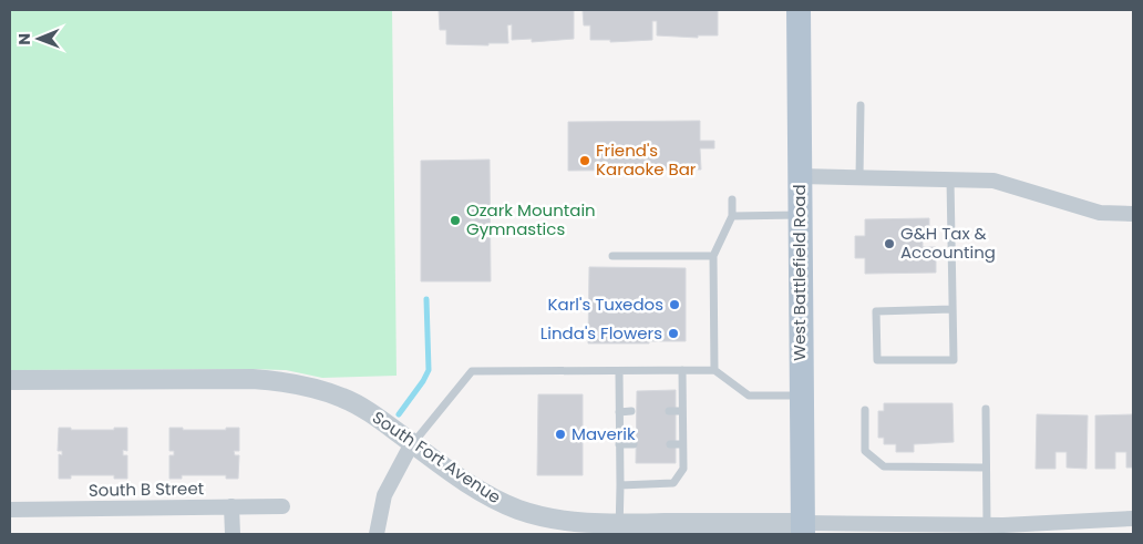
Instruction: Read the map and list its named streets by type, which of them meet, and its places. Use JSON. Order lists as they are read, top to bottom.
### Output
{
  "streets": {
    "main road": ["West Battlefield Road"],
    "street": ["South Fort Avenue", "South B Street"]
  },
  "crossings": [
    ["West Battlefield Road", "South Fort Avenue"]
  ],
  "places": [
    "Friend's Karaoke Bar",
    "Ozark Mountain Gymnastics",
    "G&H Tax & Accounting",
    "Karl's Tuxedos",
    "Linda's Flowers",
    "Maverik"
  ],
  "north": "left"
}
